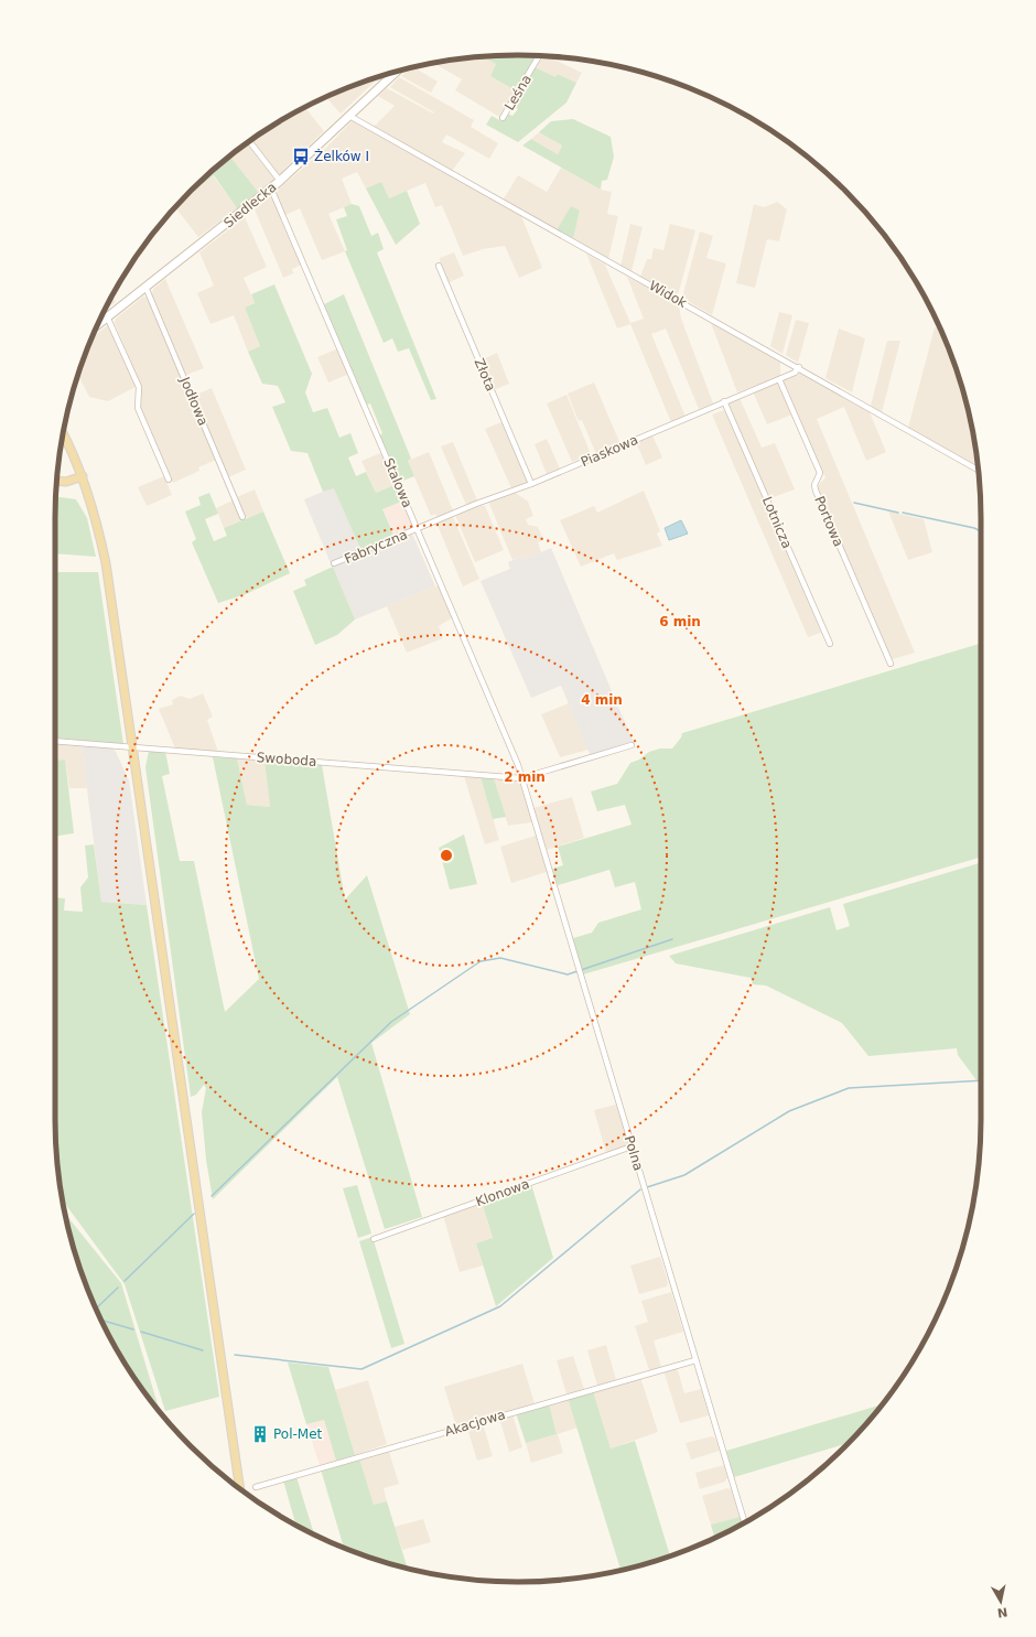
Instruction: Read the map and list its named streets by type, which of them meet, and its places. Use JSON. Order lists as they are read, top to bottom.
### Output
{
  "streets": {
    "main road": ["Siedlecka"],
    "street": [
      "Leśna",
      "Widok",
      "Złota",
      "Jodłowa",
      "Piaskowa",
      "Stalowa",
      "Portowa",
      "Lotnicza",
      "Fabryczna",
      "Swoboda",
      "Polna",
      "Klonowa",
      "Akacjowa"
    ]
  },
  "crossings": [
    ["Siedlecka", "Widok"],
    ["Siedlecka", "Jodłowa"],
    ["Siedlecka", "Stalowa"],
    ["Widok", "Piaskowa"],
    ["Złota", "Piaskowa"],
    ["Piaskowa", "Stalowa"],
    ["Piaskowa", "Portowa"],
    ["Piaskowa", "Lotnicza"],
    ["Piaskowa", "Fabryczna"],
    ["Stalowa", "Fabryczna"],
    ["Stalowa", "Swoboda"],
    ["Stalowa", "Polna"],
    ["Swoboda", "Polna"],
    ["Polna", "Klonowa"],
    ["Polna", "Akacjowa"]
  ],
  "places": {
    "bus stop": ["Żelków I"],
    "building": ["Pol-Met"]
  },
  "north": "bottom",
  "rings": ["6 min", "4 min", "2 min"]
}
